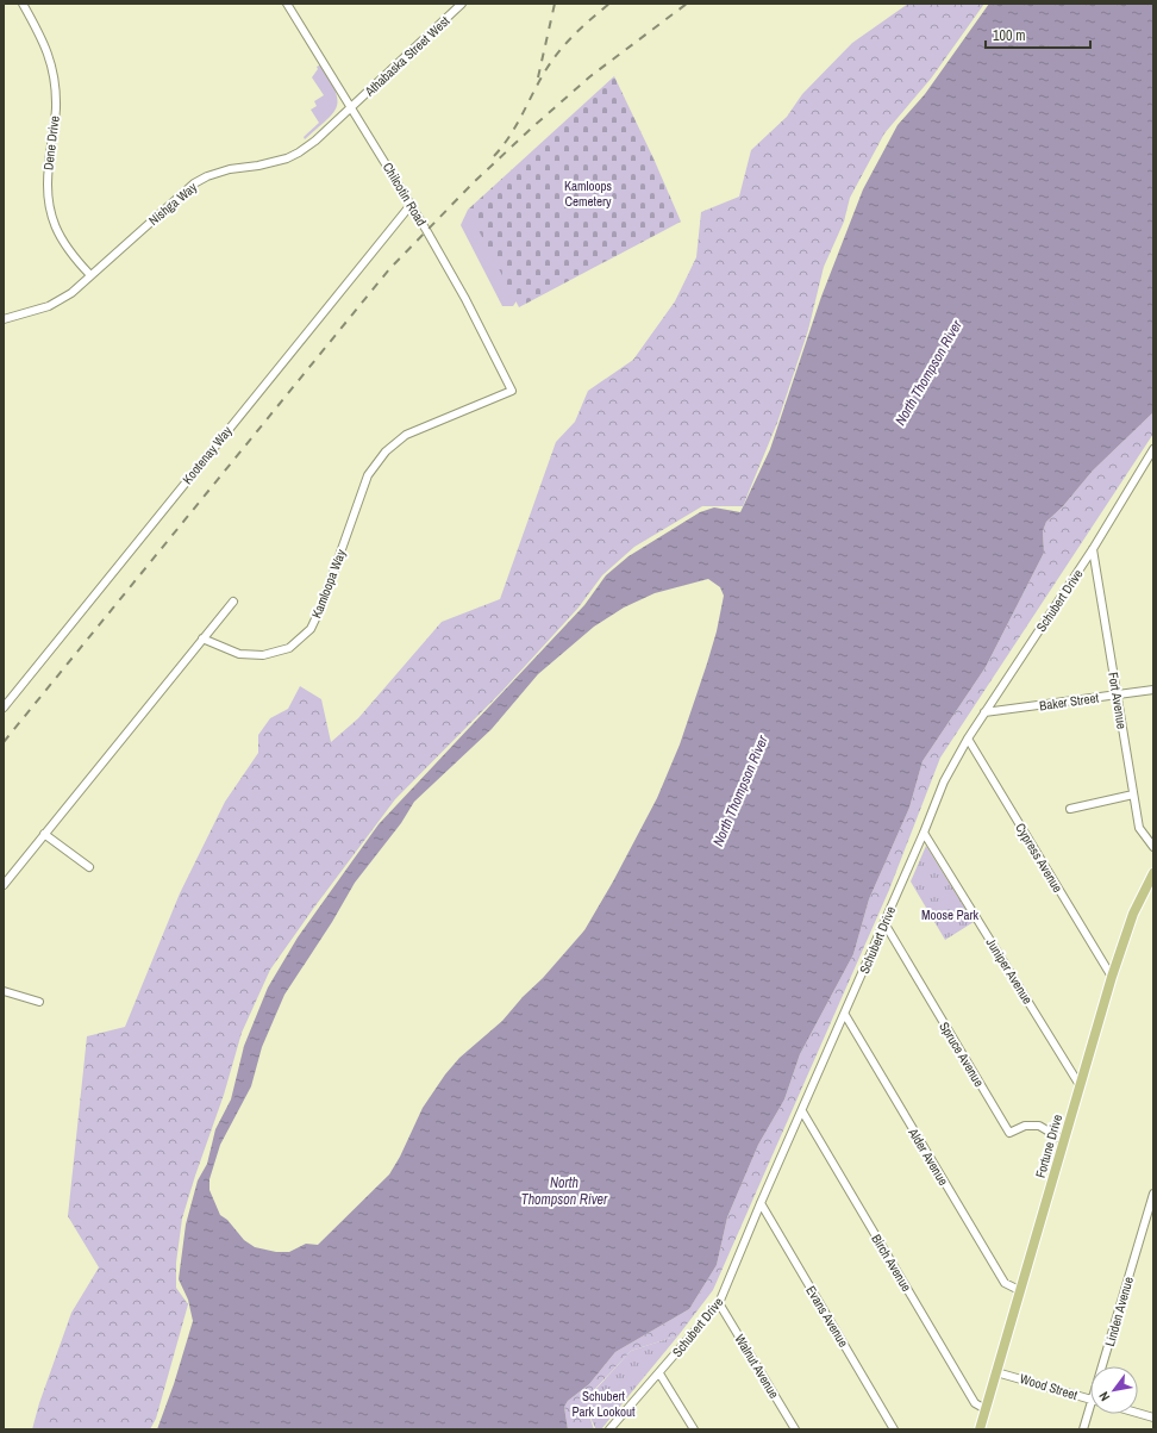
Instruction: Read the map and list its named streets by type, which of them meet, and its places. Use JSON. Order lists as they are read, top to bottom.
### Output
{
  "streets": {
    "main road": ["Fortune Drive"],
    "street": [
      "Athabaska Street West",
      "Dene Drive",
      "Chilcotin Road",
      "Nishga Way",
      "Kootenay Way",
      "Kamloopa Way",
      "Schubert Drive",
      "Fort Avenue",
      "Baker Street",
      "Cypress Avenue",
      "Juniper Avenue",
      "Spruce Avenue",
      "Alder Avenue",
      "Birch Avenue",
      "Linden Avenue",
      "Evans Avenue",
      "Walnut Avenue",
      "Wood Street"
    ]
  },
  "crossings": [
    ["Athabaska Street West", "Chilcotin Road"],
    ["Athabaska Street West", "Nishga Way"],
    ["Dene Drive", "Nishga Way"],
    ["Chilcotin Road", "Nishga Way"],
    ["Chilcotin Road", "Kootenay Way"],
    ["Chilcotin Road", "Kamloopa Way"],
    ["Schubert Drive", "Fort Avenue"],
    ["Schubert Drive", "Baker Street"],
    ["Schubert Drive", "Cypress Avenue"],
    ["Schubert Drive", "Juniper Avenue"],
    ["Schubert Drive", "Spruce Avenue"],
    ["Schubert Drive", "Alder Avenue"],
    ["Schubert Drive", "Birch Avenue"],
    ["Schubert Drive", "Evans Avenue"],
    ["Schubert Drive", "Walnut Avenue"],
    ["Fort Avenue", "Baker Street"],
    ["Cypress Avenue", "Fortune Drive"],
    ["Juniper Avenue", "Fortune Drive"],
    ["Spruce Avenue", "Fortune Drive"],
    ["Fortune Drive", "Alder Avenue"],
    ["Fortune Drive", "Birch Avenue"],
    ["Fortune Drive", "Wood Street"]
  ],
  "water": ["North Thompson River"],
  "parks": ["Kamloops Cemetery", "Moose Park", "Schubert Park Lookout"],
  "scale_bar": "100 m",
  "north": "bottom left"
}
